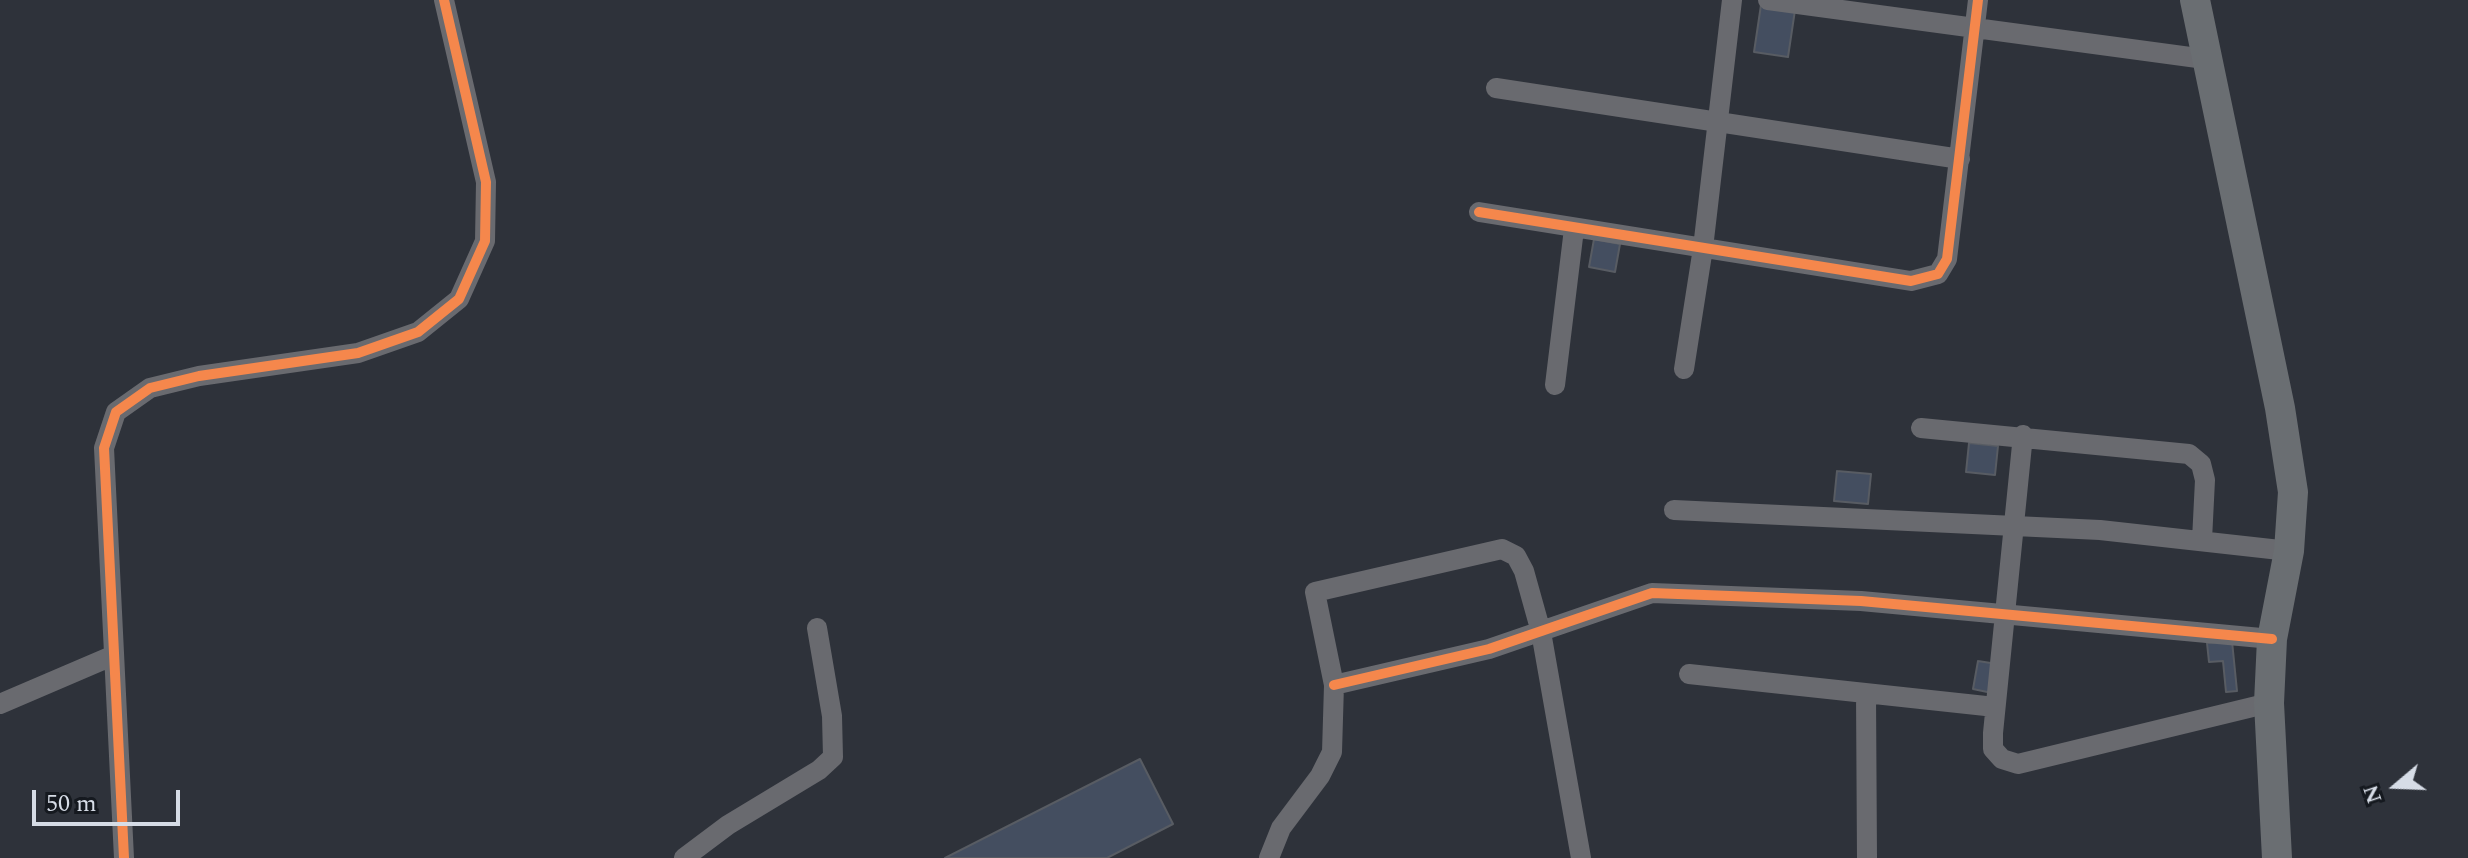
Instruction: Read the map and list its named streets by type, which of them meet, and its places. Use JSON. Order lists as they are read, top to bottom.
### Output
{
  "scale_bar": "50 m",
  "north": "left"
}
